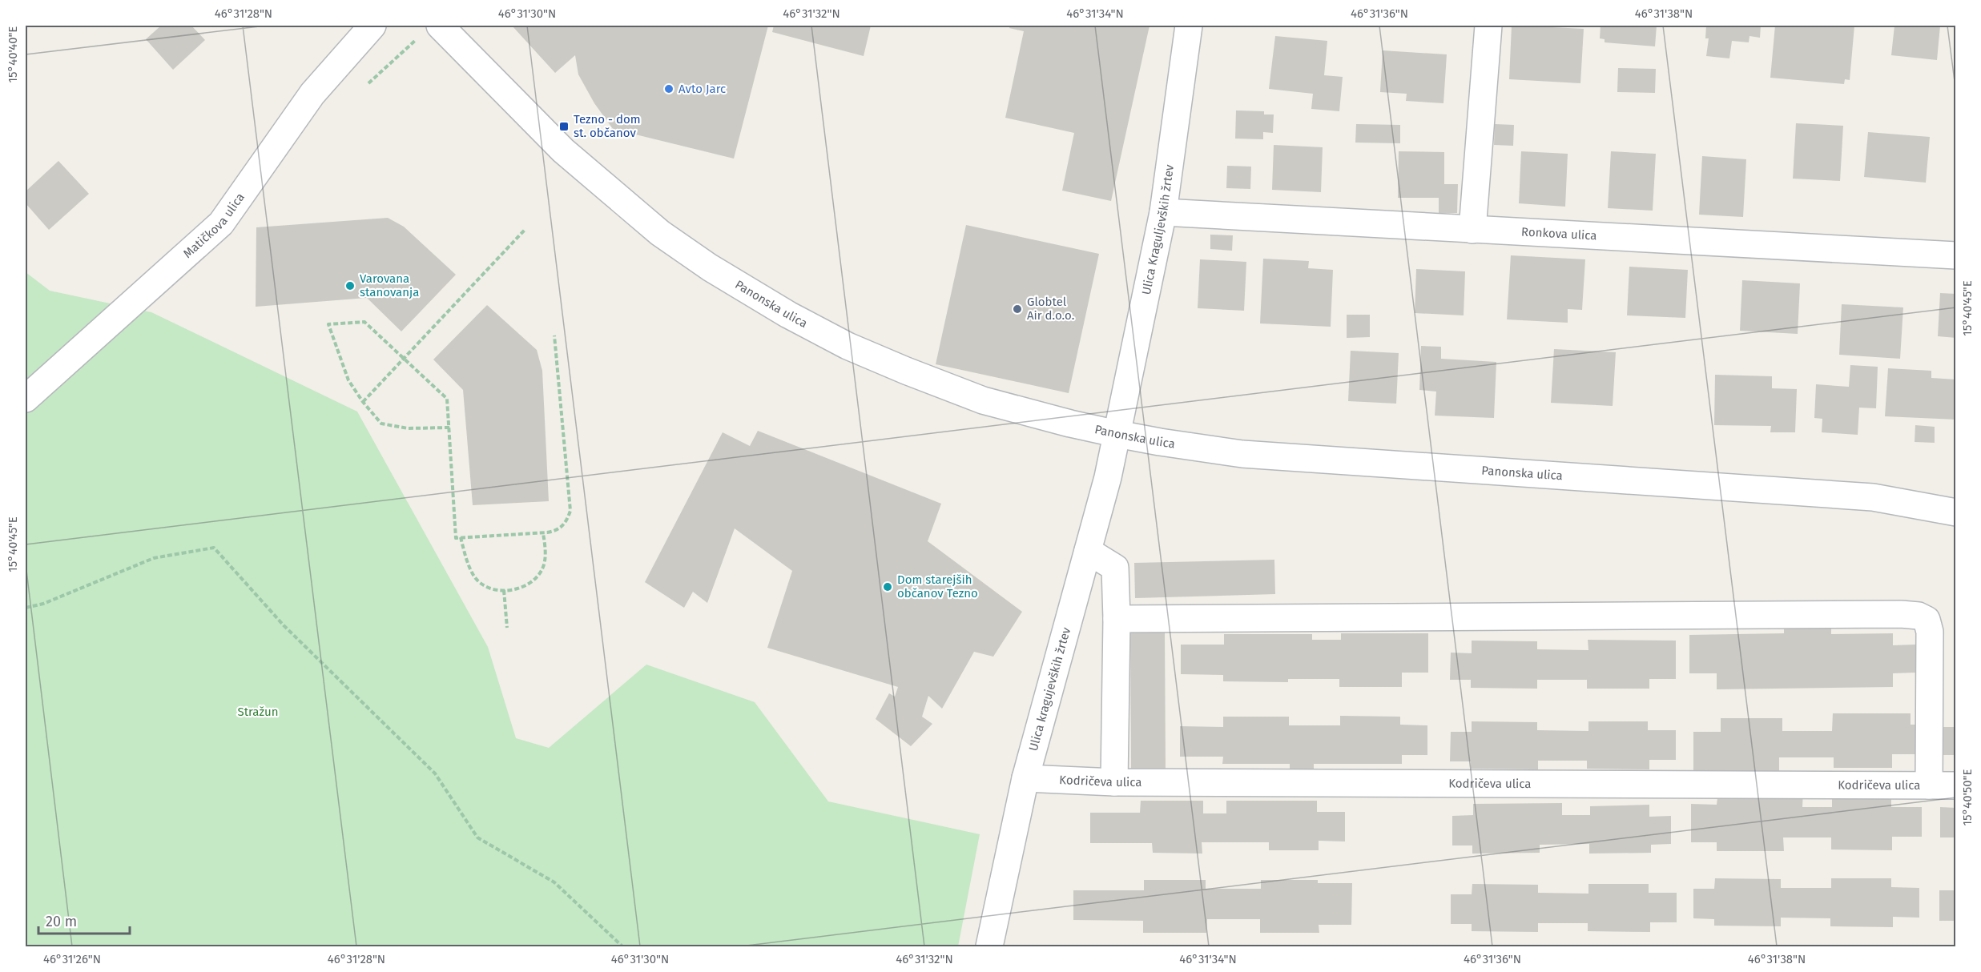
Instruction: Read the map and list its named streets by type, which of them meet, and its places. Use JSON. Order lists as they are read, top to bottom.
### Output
{
  "streets": {
    "street": [
      "Matičkova ulica",
      "Ulica Kraguljevških žrtev",
      "Ronkova ulica",
      "Panonska ulica",
      "Ulica kragujevških žrtev",
      "Kodričeva ulica"
    ]
  },
  "crossings": [
    ["Ulica Kraguljevških žrtev", "Ronkova ulica"],
    ["Ulica Kraguljevških žrtev", "Panonska ulica"],
    ["Ulica Kraguljevških žrtev", "Ulica kragujevških žrtev"],
    ["Panonska ulica", "Ulica kragujevških žrtev"],
    ["Ulica kragujevških žrtev", "Kodričeva ulica"]
  ],
  "parks": ["Stražun"],
  "places": {
    "other": [
      "Avto Jarc",
      "Varovana stanovanja",
      "Globtel Air d.o.o.",
      "Dom starejših občanov Tezno"
    ],
    "transit": ["Tezno - dom st. občanov"]
  },
  "scale_bar": "20 m",
  "coordinates": [
    "46°31'28\"N",
    "46°31'30\"N",
    "46°31'32\"N",
    "46°31'34\"N",
    "46°31'36\"N",
    "46°31'38\"N",
    "15°40'40\"E",
    "15°40'45\"E",
    "15°40'50\"E",
    "46°31'26\"N"
  ]
}
